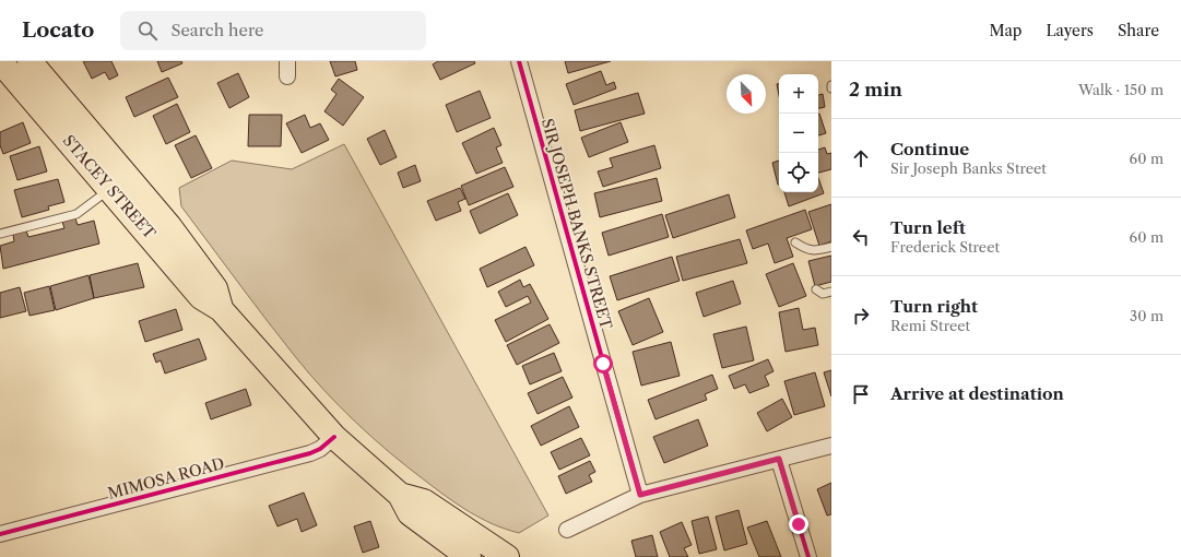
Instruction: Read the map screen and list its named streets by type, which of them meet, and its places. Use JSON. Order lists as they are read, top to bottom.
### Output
{
  "streets": {
    "highway": ["STACEY STREET"],
    "street": ["SIR JOSEPH BANKS STREET", "MIMOSA ROAD"]
  },
  "crossings": [
    ["STACEY STREET", "MIMOSA ROAD"]
  ],
  "north": "bottom right",
  "page": {
    "header": "Locato",
    "search": "Search here",
    "nav": ["Map", "Layers", "Share"],
    "heading": ["2 min", "Walk · 150 m"],
    "map_buttons": ["+", "−"],
    "list": [
      ["Continue", "Sir Joseph Banks Street", "60 m"],
      ["Turn left", "Frederick Street", "60 m"],
      ["Turn right", "Remi Street", "30 m"],
      "Arrive at destination"
    ]
  }
}
